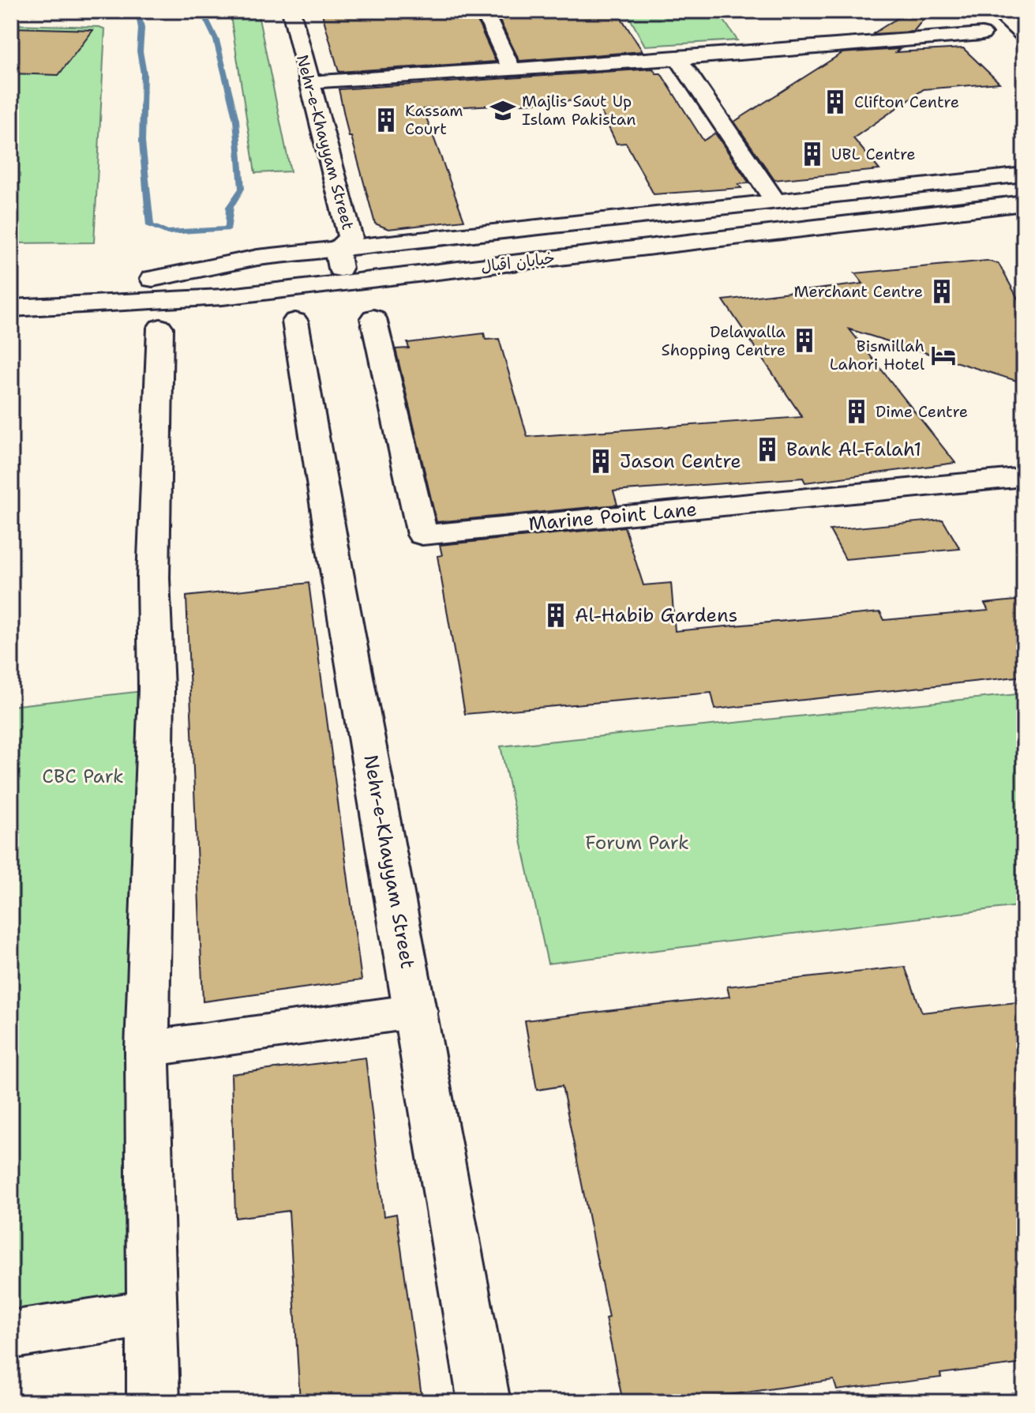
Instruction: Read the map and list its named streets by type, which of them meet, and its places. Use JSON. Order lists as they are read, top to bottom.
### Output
{
  "streets": {
    "street": ["Nehr-e-Khayyam Street", "خیابان اقبال", "Marine Point Lane"]
  },
  "crossings": [
    ["Nehr-e-Khayyam Street", "خیابان اقبال"]
  ],
  "parks": ["CBC Park", "Forum Park"],
  "places": {
    "building": [
      "Clifton Centre",
      "Kassam Court",
      "UBL Centre",
      "Merchant Centre",
      "Delawalla Shopping Centre",
      "Dime Centre",
      "Bank Al-Falah1",
      "Jason Centre",
      "Al-Habib Gardens"
    ],
    "school or university": ["Majlis Saut Up Islam Pakistan"],
    "hotel": ["Bismillah Lahori Hotel"]
  }
}
